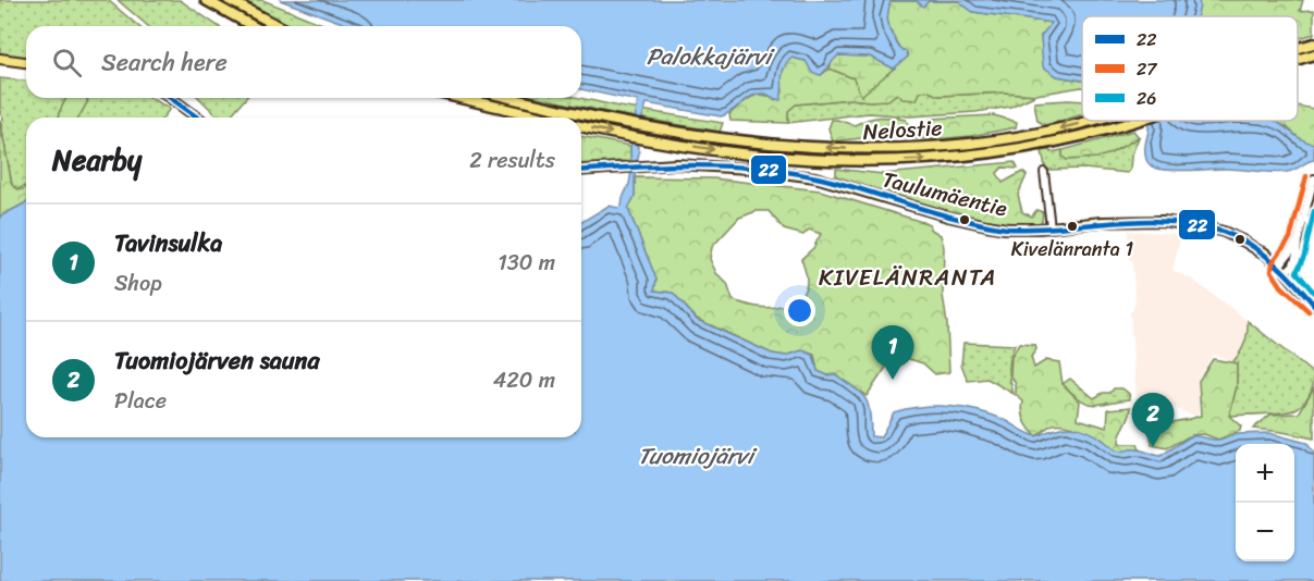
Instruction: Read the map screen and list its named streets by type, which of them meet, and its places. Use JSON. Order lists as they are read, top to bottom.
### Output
{
  "streets": {
    "highway": ["Nelostie"],
    "main road": ["Taulumäentie"]
  },
  "districts": ["KIVELÄNRANTA"],
  "water": ["Palokkajärvi", "Tuomiojärvi"],
  "places": ["Kivelänranta 1"],
  "lines": ["transit line 22", "transit line 27", "transit line 26"],
  "legend": ["22", "27", "26"],
  "page": {
    "search": "Search here",
    "heading": ["Nearby", "2 results"],
    "list": [
      {
        "mark": "1",
        "name": "Tavinsulka",
        "note": "Shop",
        "value": "130 m"
      },
      {
        "mark": "2",
        "name": "Tuomiojärven sauna",
        "note": "Place",
        "value": "420 m"
      }
    ],
    "pins": ["1", "2"],
    "map_buttons": ["+", "−"]
  }
}
